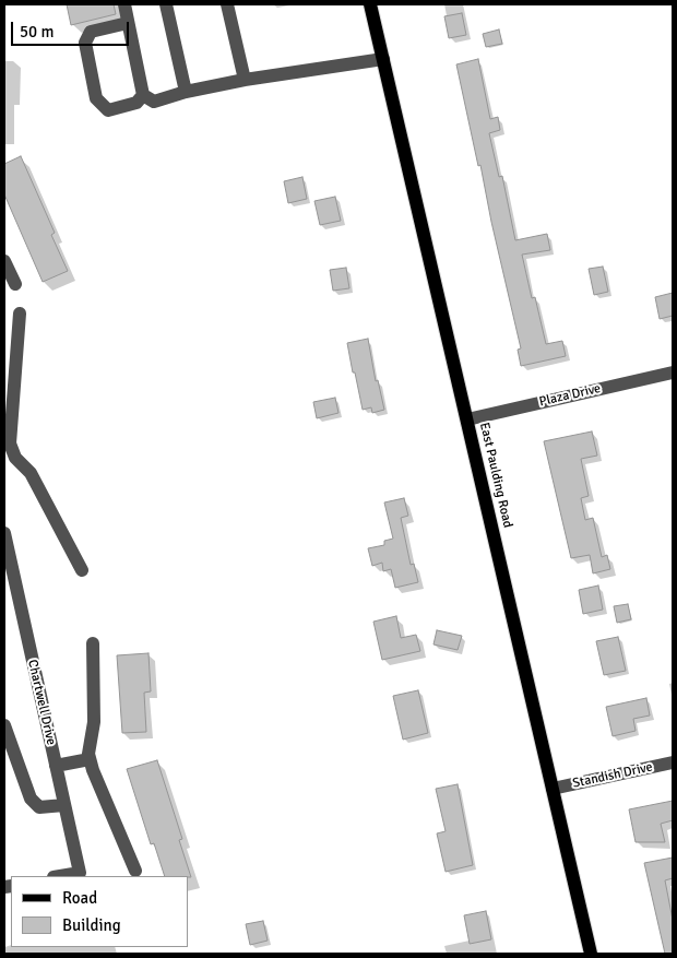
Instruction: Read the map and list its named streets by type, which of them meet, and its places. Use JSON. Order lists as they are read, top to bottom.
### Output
{
  "streets": {
    "main road": ["East Paulding Road"],
    "street": ["Plaza Drive", "Chartwell Drive", "Standish Drive"]
  },
  "crossings": [
    ["Plaza Drive", "East Paulding Road"],
    ["East Paulding Road", "Standish Drive"]
  ],
  "legend": ["Road", "Building"],
  "scale_bar": "50 m"
}
